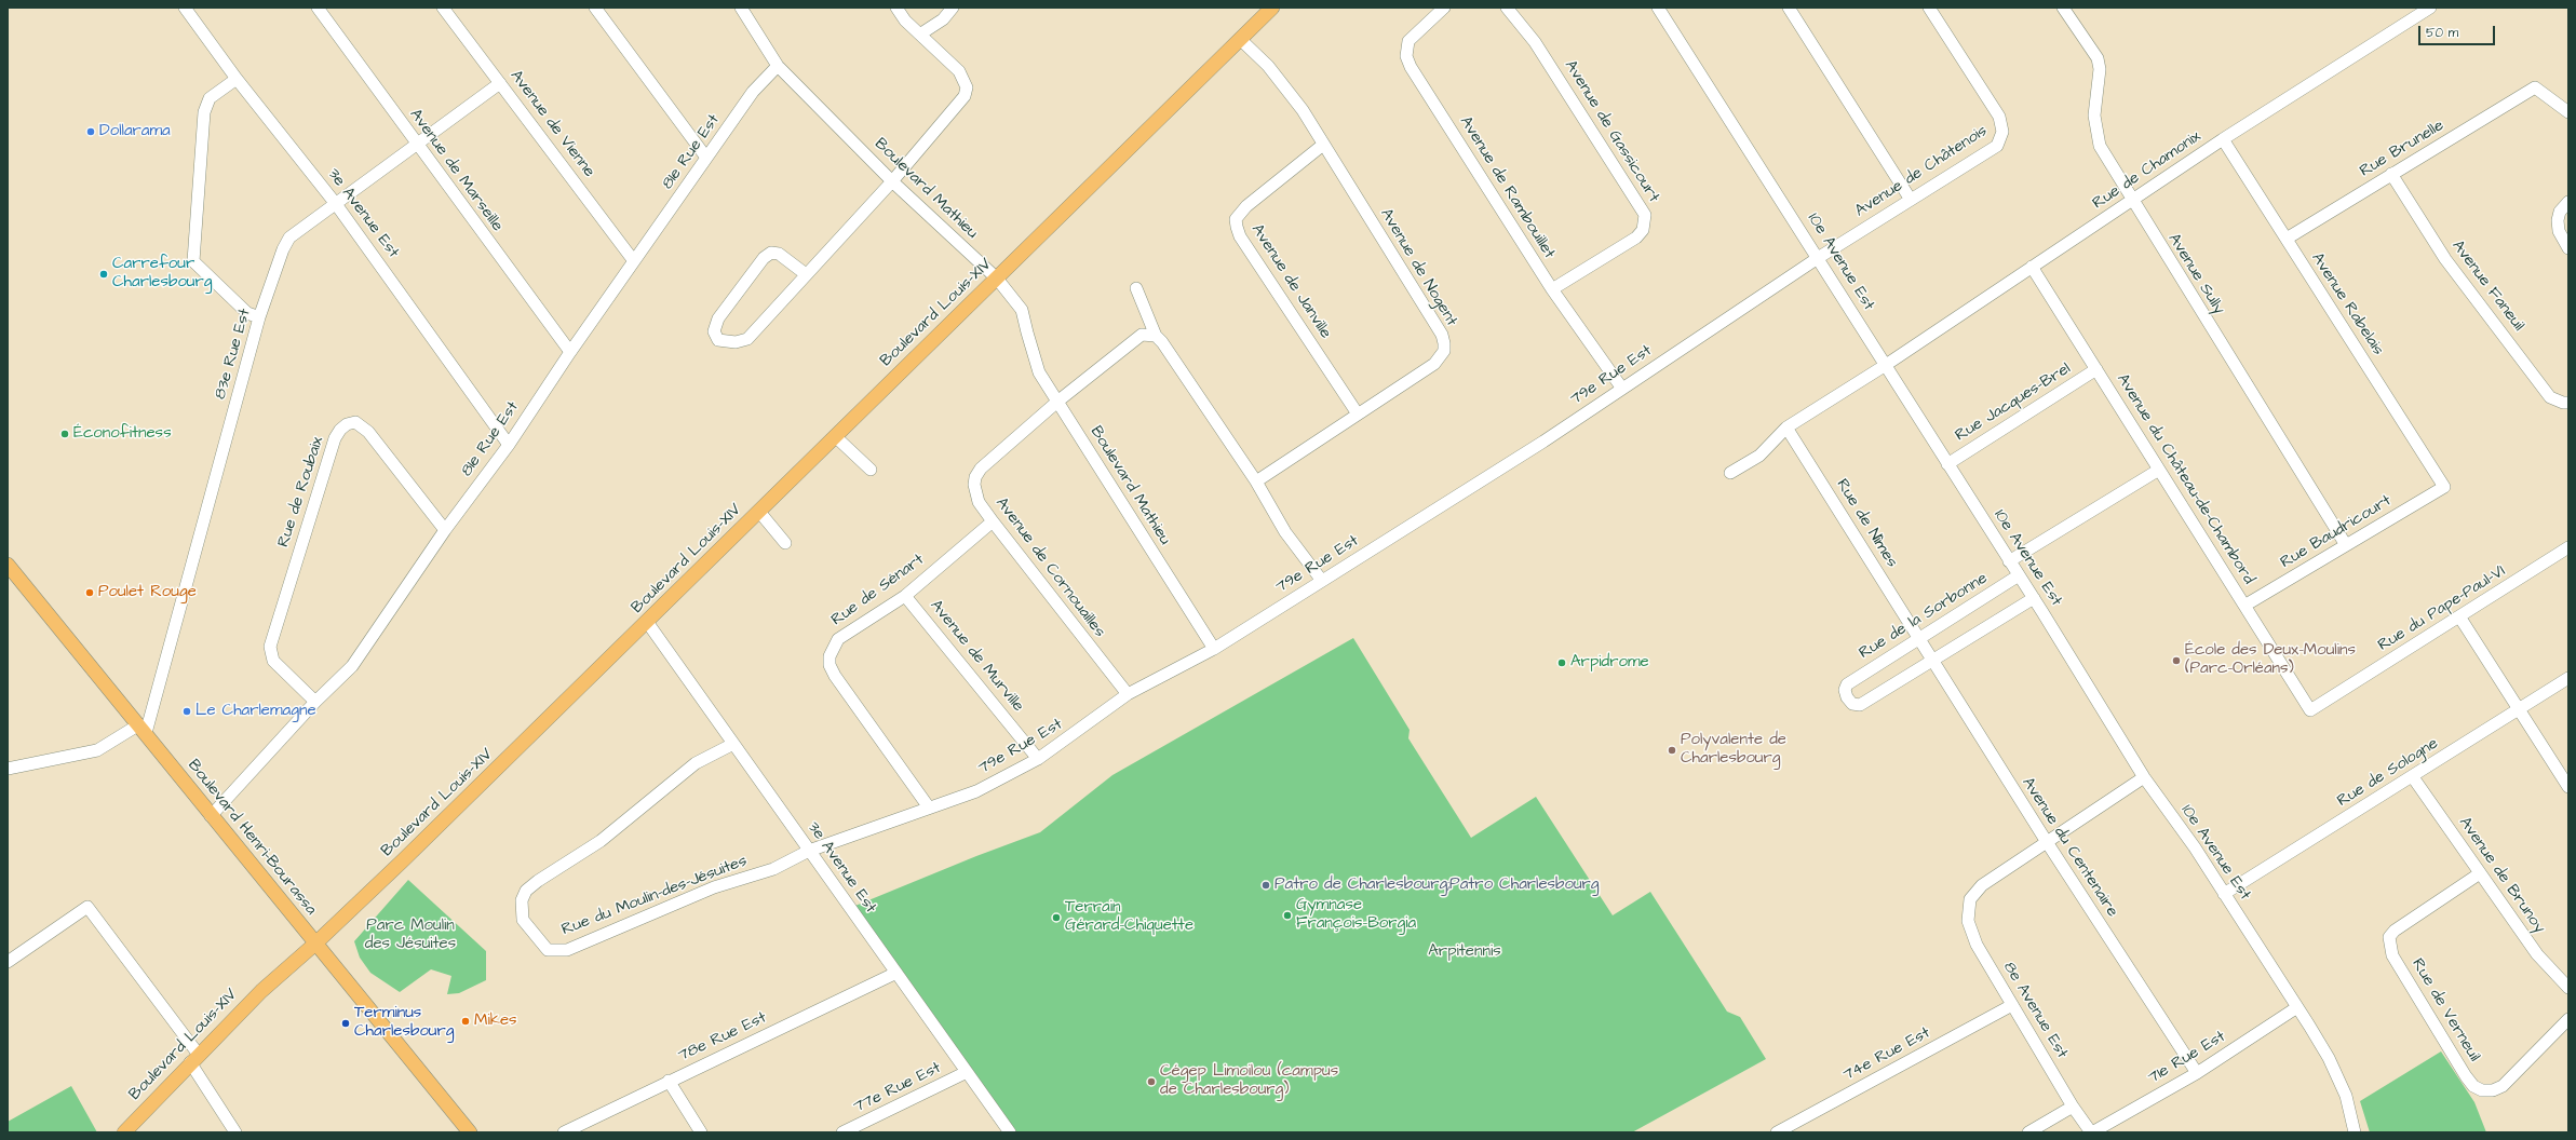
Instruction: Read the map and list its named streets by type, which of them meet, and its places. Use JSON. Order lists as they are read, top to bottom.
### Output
{
  "streets": {
    "main road": ["Boulevard Louis-XIV", "Boulevard Henri-Bourassa"],
    "street": [
      "Avenue de Vienne",
      "Avenue de Gassicourt",
      "Rue Brunelle",
      "81e Rue Est",
      "Avenue de Marseille",
      "Rue de Chamonix",
      "Avenue de Châtenois",
      "Avenue de Rambouillet",
      "Boulevard Mathieu",
      "3e Avenue Est",
      "10e Avenue Est",
      "Avenue de Nogent",
      "Avenue Sully",
      "Avenue de Janville",
      "Avenue Faneuil",
      "Avenue Rabelais",
      "83e Rue Est",
      "79e Rue Est",
      "Rue Jacques-Brel",
      "Avenue du Château-de-Chambord",
      "Rue de Roubaix",
      "Rue de Nîmes",
      "Rue Baudricourt",
      "Avenue de Cornouailles",
      "Rue de Sénart",
      "Rue du Pape-Paul-VI",
      "Rue de la Sorbonne",
      "Avenue de Murville",
      "Rue de Sologne",
      "Avenue du Centenaire",
      "Avenue de Brunoy",
      "Rue du Moulin-des-Jésuites",
      "8e Avenue Est",
      "Rue de Verneuil",
      "78e Rue Est",
      "74e Rue Est",
      "71e Rue Est",
      "77e Rue Est"
    ]
  },
  "crossings": [
    ["Avenue de Vienne", "81e Rue Est"],
    ["Avenue de Vienne", "83e Rue Est"],
    ["Avenue de Gassicourt", "Avenue de Rambouillet"],
    ["Rue Brunelle", "Avenue Faneuil"],
    ["Rue Brunelle", "Avenue Rabelais"],
    ["81e Rue Est", "Avenue de Marseille"],
    ["81e Rue Est", "Boulevard Mathieu"],
    ["81e Rue Est", "3e Avenue Est"],
    ["81e Rue Est", "Rue de Roubaix"],
    ["81e Rue Est", "Boulevard Henri-Bourassa"],
    ["Avenue de Marseille", "83e Rue Est"],
    ["Rue de Chamonix", "10e Avenue Est"],
    ["Rue de Chamonix", "Avenue Sully"],
    ["Rue de Chamonix", "Avenue Rabelais"],
    ["Rue de Chamonix", "Avenue du Château-de-Chambord"],
    ["Avenue de Châtenois", "10e Avenue Est"],
    ["Avenue de Châtenois", "79e Rue Est"],
    ["Avenue de Rambouillet", "79e Rue Est"],
    ["Boulevard Mathieu", "Boulevard Louis-XIV"],
    ["Boulevard Mathieu", "79e Rue Est"],
    ["Boulevard Mathieu", "Avenue de Cornouailles"],
    ["3e Avenue Est", "Boulevard Louis-XIV"],
    ["3e Avenue Est", "83e Rue Est"],
    ["3e Avenue Est", "79e Rue Est"],
    ["3e Avenue Est", "Rue du Moulin-des-Jésuites"],
    ["3e Avenue Est", "78e Rue Est"],
    ["3e Avenue Est", "77e Rue Est"],
    ["10e Avenue Est", "79e Rue Est"],
    ["10e Avenue Est", "Rue Jacques-Brel"],
    ["10e Avenue Est", "Rue de la Sorbonne"],
    ["10e Avenue Est", "Rue de Sologne"],
    ["10e Avenue Est", "71e Rue Est"],
    ["Avenue de Nogent", "Avenue de Janville"],
    ["Avenue de Nogent", "Boulevard Louis-XIV"],
    ["Avenue Sully", "Rue Baudricourt"],
    ["Avenue Rabelais", "Rue Baudricourt"],
    ["Boulevard Louis-XIV", "Boulevard Henri-Bourassa"],
    ["83e Rue Est", "Boulevard Henri-Bourassa"],
    ["79e Rue Est", "Avenue de Cornouailles"],
    ["79e Rue Est", "Rue de Sénart"],
    ["79e Rue Est", "Avenue de Murville"],
    ["79e Rue Est", "Rue du Moulin-des-Jésuites"],
    ["Rue Jacques-Brel", "Avenue du Château-de-Chambord"],
    ["Avenue du Château-de-Chambord", "Rue Baudricourt"],
    ["Avenue du Château-de-Chambord", "Rue du Pape-Paul-VI"],
    ["Rue de Nîmes", "Rue de la Sorbonne"],
    ["Rue de Nîmes", "Avenue du Centenaire"],
    ["Avenue de Cornouailles", "Rue de Sénart"],
    ["Rue de Sénart", "Avenue de Murville"],
    ["Rue de la Sorbonne", "Avenue du Centenaire"],
    ["Rue de Sologne", "Avenue de Brunoy"],
    ["Avenue du Centenaire", "8e Avenue Est"],
    ["Avenue du Centenaire", "71e Rue Est"],
    ["Avenue de Brunoy", "Rue de Verneuil"],
    ["8e Avenue Est", "74e Rue Est"],
    ["8e Avenue Est", "71e Rue Est"]
  ],
  "parks": ["Parc Moulin des Jésuites", "Arpitennis"],
  "places": [
    "Dollarama",
    "Carrefour Charlesbourg",
    "Éconofitness",
    "Poulet Rouge",
    "École des Deux-Moulins (Parc-Orléans)",
    "Arpidrome",
    "Le Charlemagne",
    "Polyvalente de Charlesbourg",
    "Patro de Charlesbourg;Patro Charlesbourg",
    "Gymnase François-Borgia",
    "Terrain Gérard-Chiquette",
    "Mikes",
    "Terminus Charlesbourg",
    "Cégep Limoilou (campus de Charlesbourg)"
  ],
  "scale_bar": "50 m"
}
